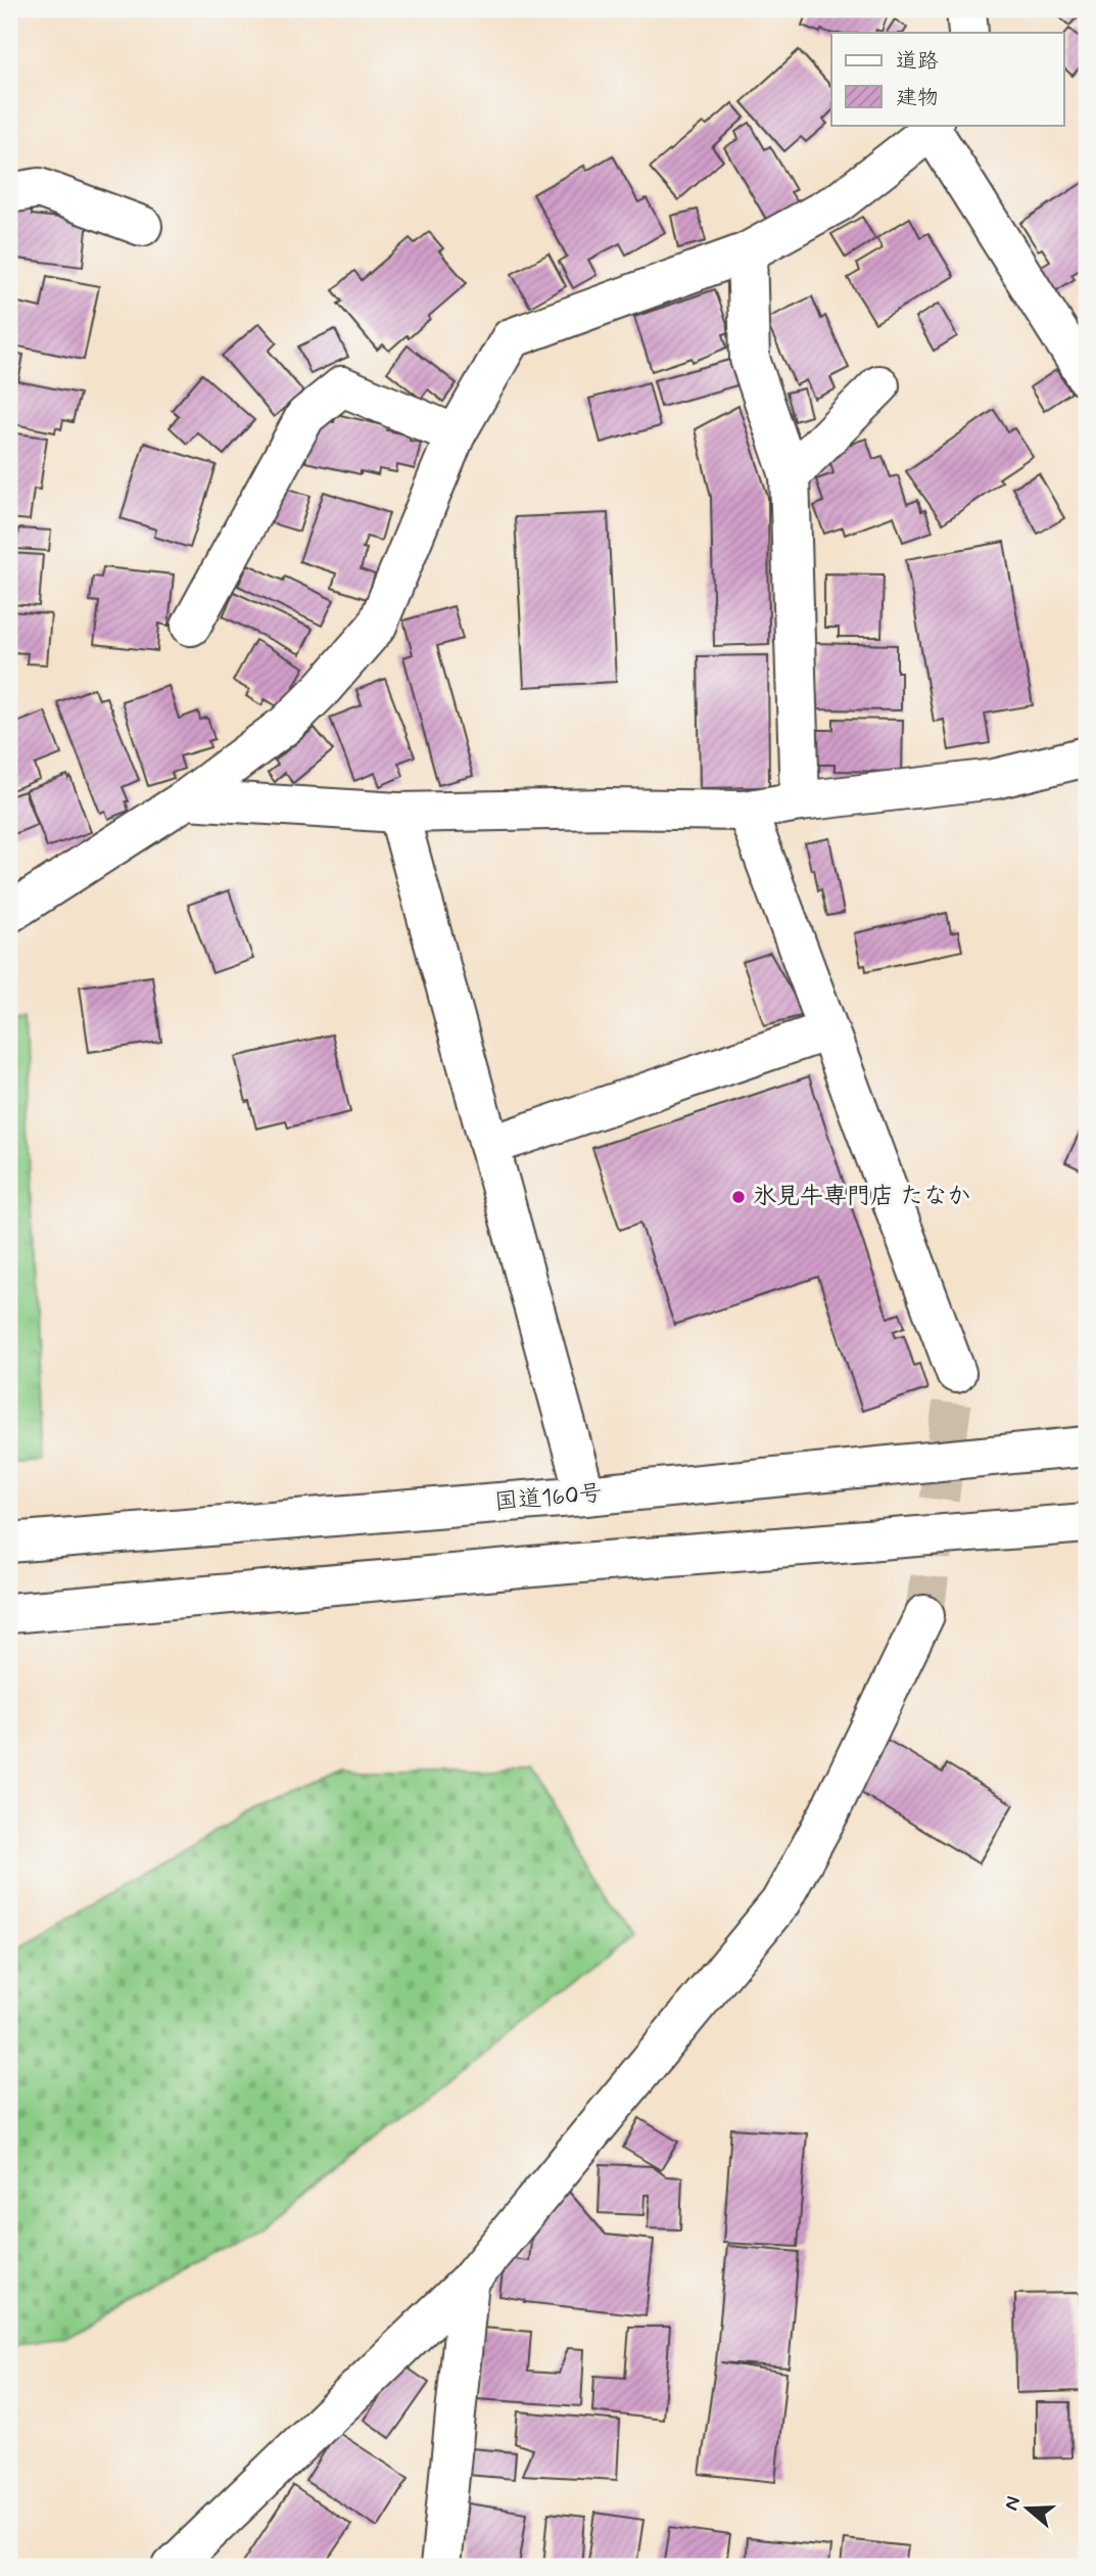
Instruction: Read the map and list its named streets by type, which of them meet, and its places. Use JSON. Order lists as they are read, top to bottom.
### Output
{
  "streets": {
    "main road": ["国道160号"]
  },
  "places": ["氷見牛専門店 たなか"],
  "legend": ["道路", "建物"],
  "north": "left"
}
